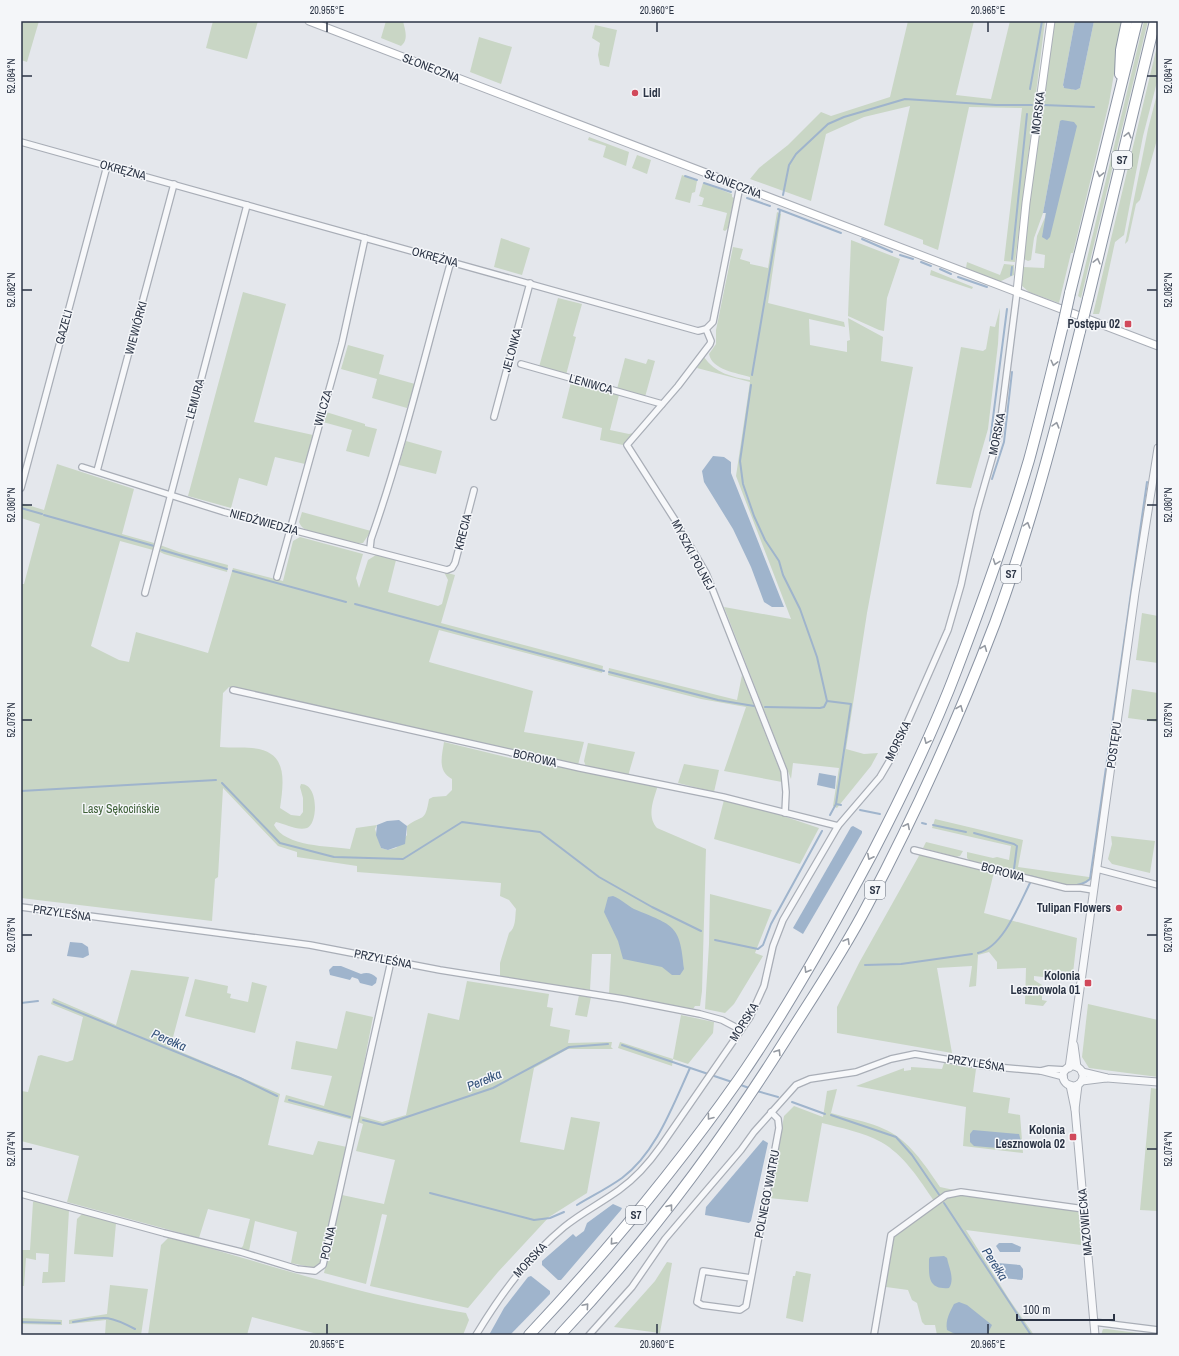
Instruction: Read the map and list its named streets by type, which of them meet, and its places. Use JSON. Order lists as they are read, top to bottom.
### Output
{
  "streets": {
    "highway": ["S7"],
    "main road": ["SŁONECZNA", "MORSKA"],
    "street": [
      "OKRĘŻNA",
      "GAZELI",
      "WIEWIÓRKI",
      "JELONKA",
      "LENIWCA",
      "LEMURA",
      "WILCZA",
      "NIEDŹWIEDZIA",
      "KRECIA",
      "MYSZKI POLNEJ",
      "POSTĘPU",
      "BOROWA",
      "PRZYLEŚNA",
      "POLNEGO WIATRU",
      "MAZOWIECKA",
      "POLNA"
    ]
  },
  "crossings": [
    ["SŁONECZNA", "MORSKA"],
    ["MORSKA", "BOROWA"],
    ["MORSKA", "PRZYLEŚNA"],
    ["OKRĘŻNA", "GAZELI"],
    ["OKRĘŻNA", "WIEWIÓRKI"],
    ["OKRĘŻNA", "JELONKA"],
    ["OKRĘŻNA", "LEMURA"],
    ["OKRĘŻNA", "WILCZA"],
    ["OKRĘŻNA", "MYSZKI POLNEJ"],
    ["WIEWIÓRKI", "NIEDŹWIEDZIA"],
    ["LENIWCA", "MYSZKI POLNEJ"],
    ["LEMURA", "NIEDŹWIEDZIA"],
    ["WILCZA", "NIEDŹWIEDZIA"],
    ["NIEDŹWIEDZIA", "KRECIA"],
    ["MYSZKI POLNEJ", "BOROWA"],
    ["POSTĘPU", "BOROWA"],
    ["POSTĘPU", "PRZYLEŚNA"],
    ["POSTĘPU", "MAZOWIECKA"],
    ["PRZYLEŚNA", "POLNEGO WIATRU"],
    ["PRZYLEŚNA", "POLNA"]
  ],
  "water": ["Perełka"],
  "parks": ["Lasy Sękocińskie"],
  "places": {
    "other": ["Lidl", "Tulipan Flowers"],
    "transit": ["Postępu 02", "Kolonia Lesznowola 01", "Kolonia Lesznowola 02"]
  },
  "scale_bar": "100 m",
  "coordinates": [
    "20.955°E",
    "20.960°E",
    "20.965°E",
    "52.084°N",
    "52.082°N",
    "52.080°N",
    "52.078°N",
    "52.076°N",
    "52.074°N"
  ]
}
